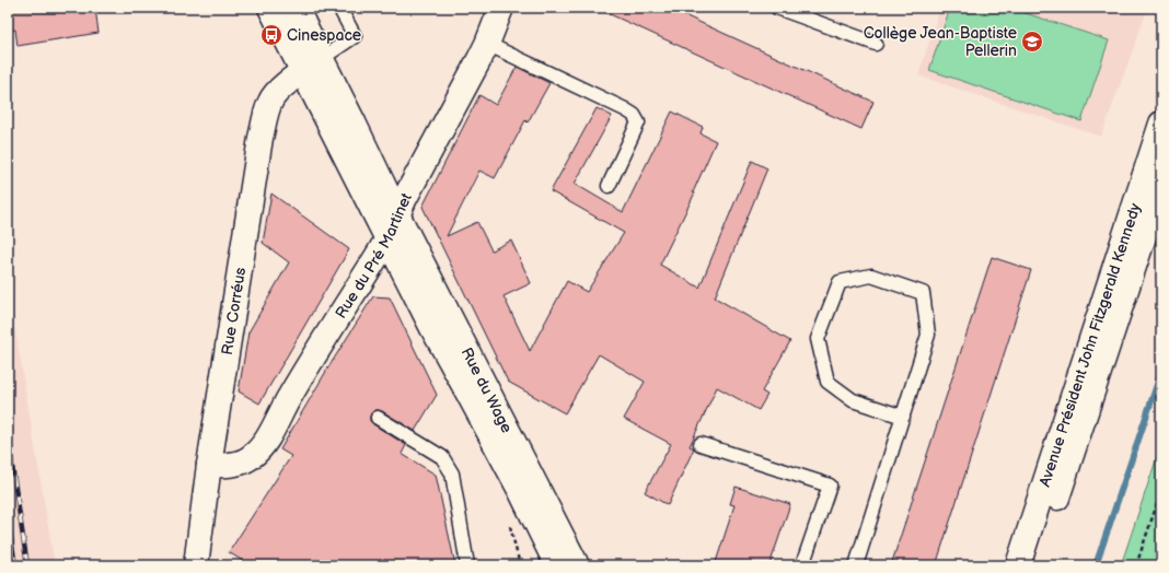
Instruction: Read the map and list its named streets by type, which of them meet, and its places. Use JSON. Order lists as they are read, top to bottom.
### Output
{
  "streets": {
    "street": [
      "Rue du Pré Martinet",
      "Rue Corréus",
      "Avenue Président John Fitzgerald Kennedy",
      "Rue du Wage"
    ]
  },
  "crossings": [
    ["Rue du Pré Martinet", "Rue Corréus"],
    ["Rue du Pré Martinet", "Rue du Wage"]
  ],
  "places": {
    "bus stop": ["Cinespace"],
    "school or university": ["Collège Jean-Baptiste Pellerin"]
  }
}
